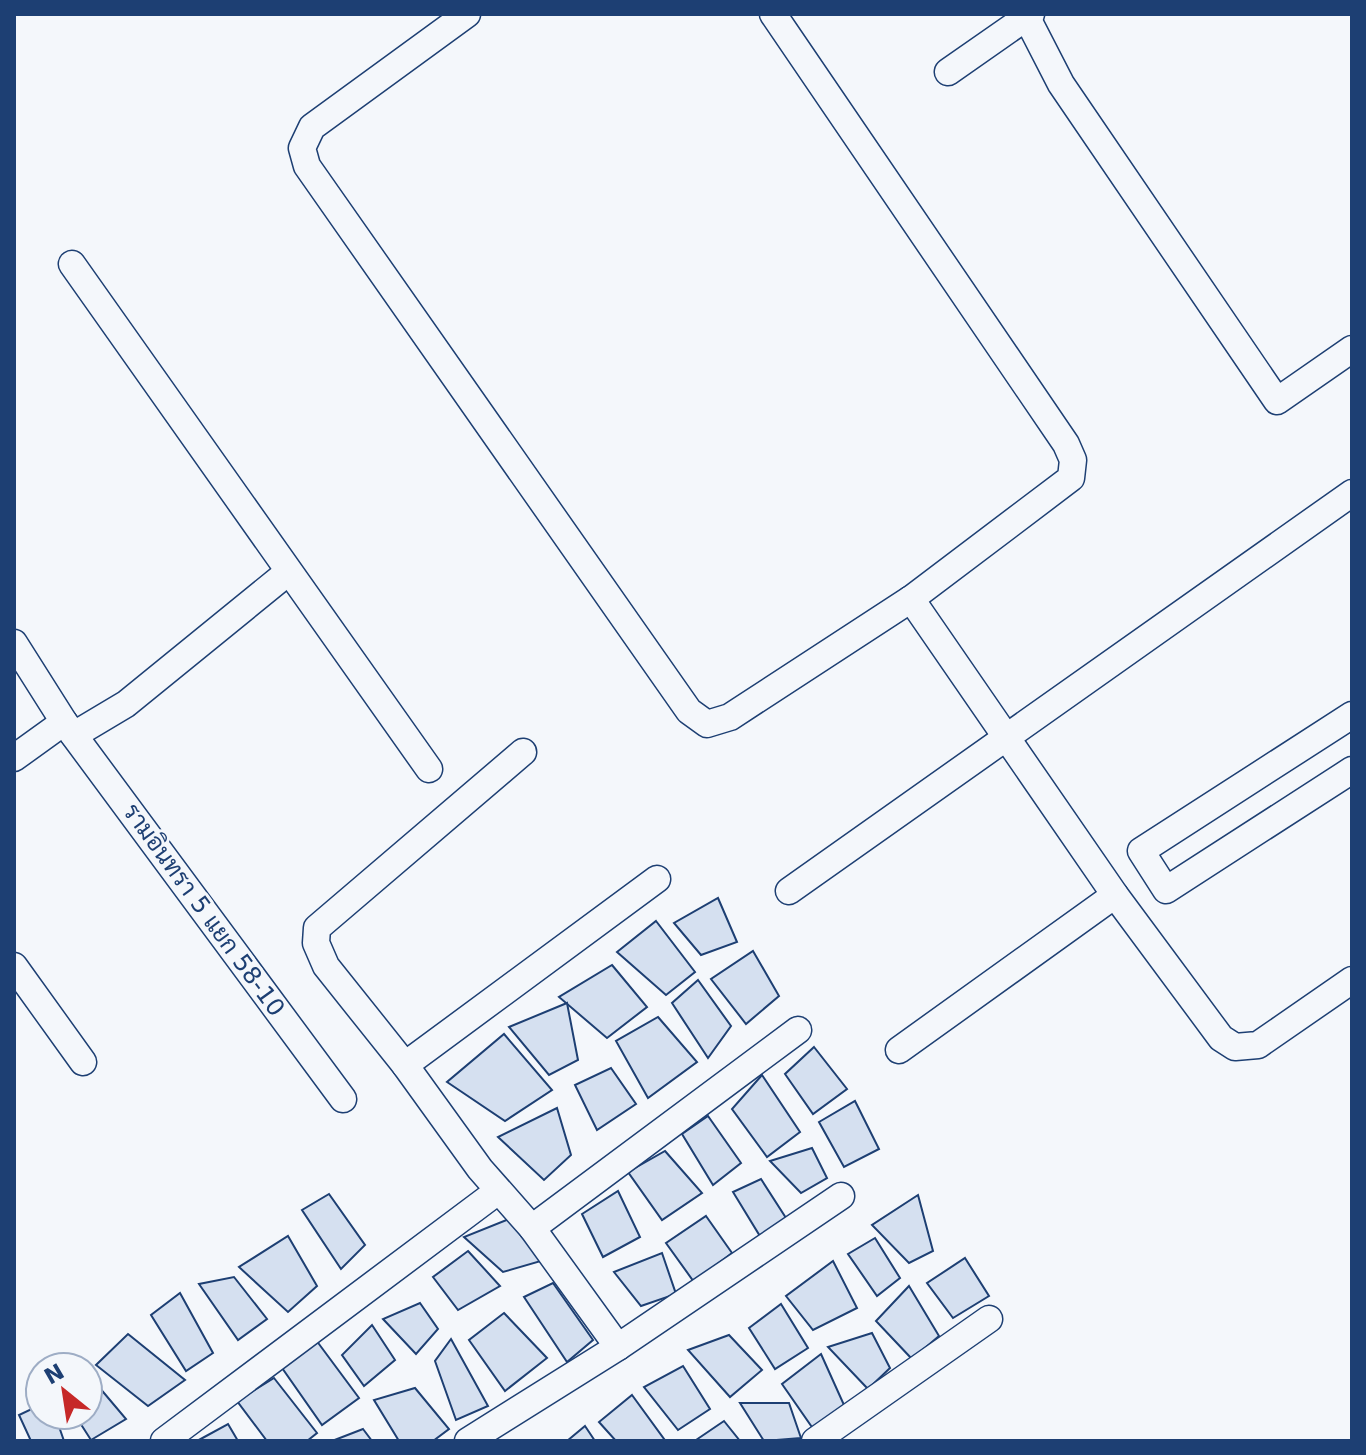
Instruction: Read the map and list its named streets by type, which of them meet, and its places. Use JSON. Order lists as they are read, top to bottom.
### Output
{
  "streets": {
    "street": ["รามอินทรา 5 แยก 58-10"]
  },
  "north": "top left"
}
